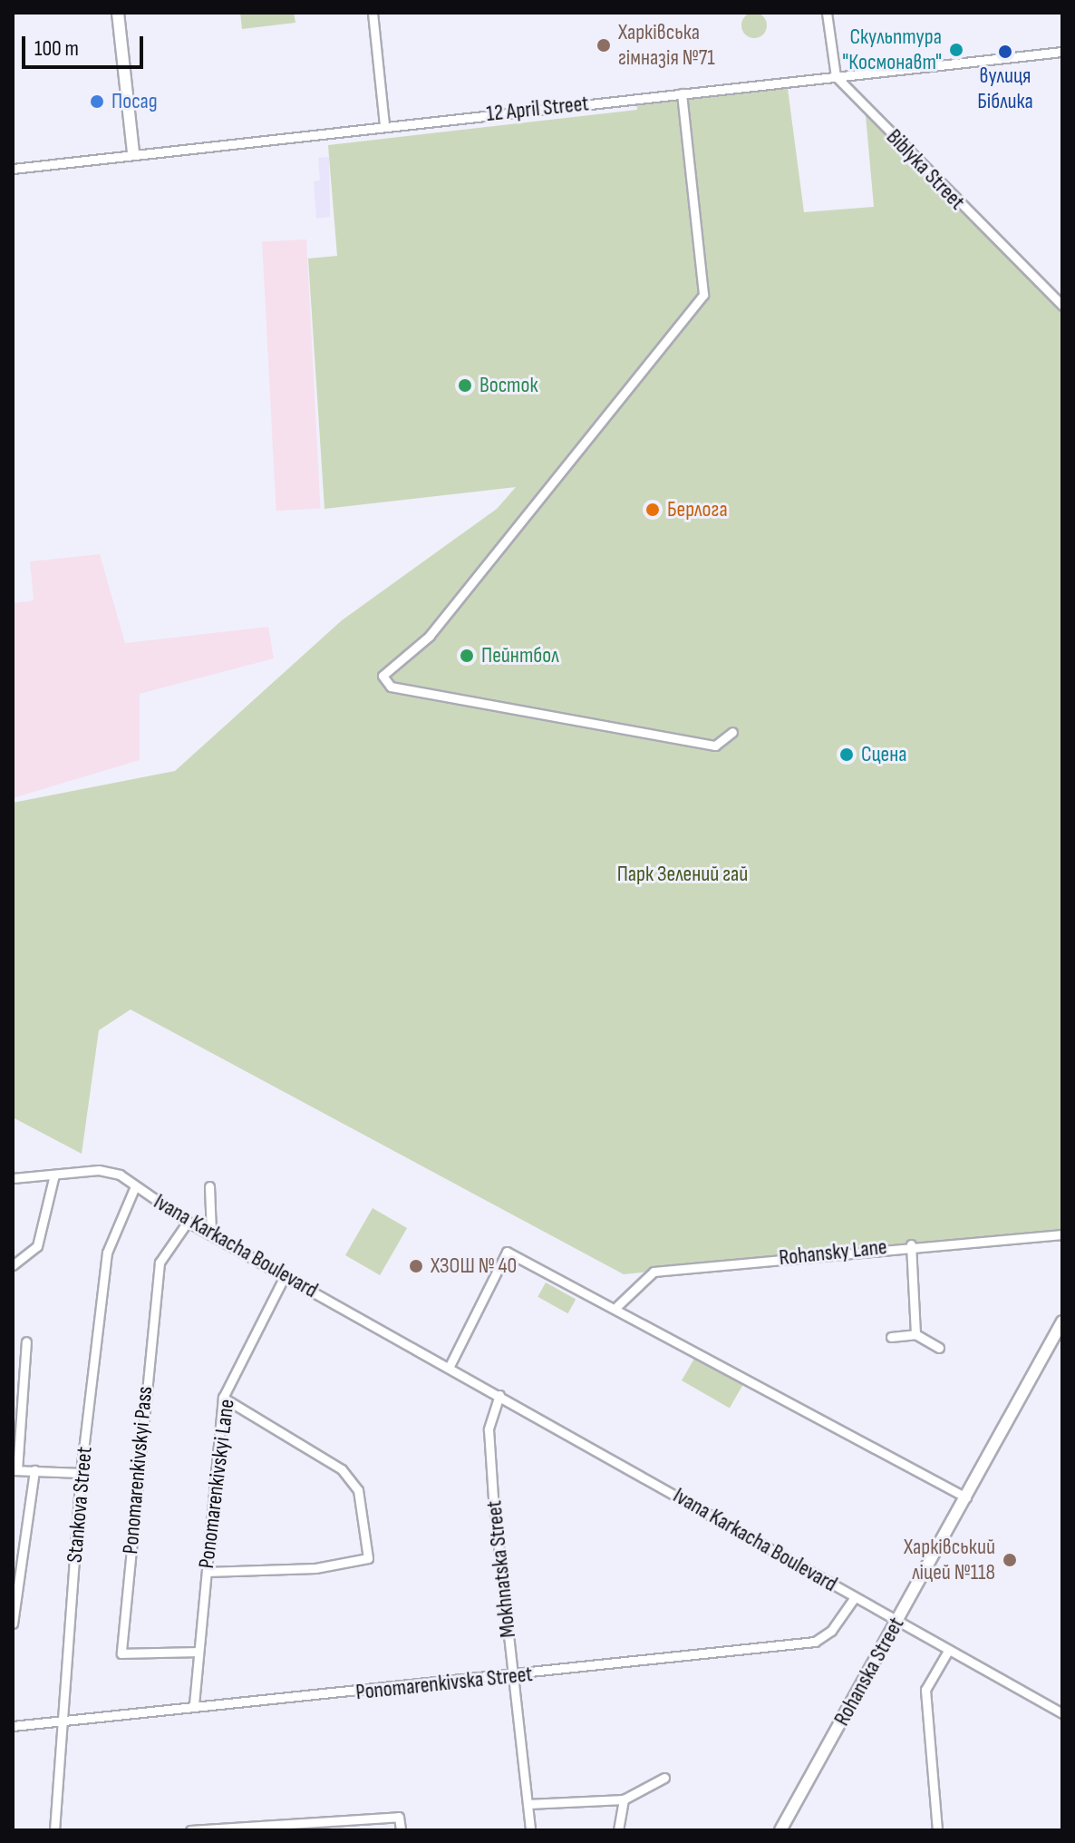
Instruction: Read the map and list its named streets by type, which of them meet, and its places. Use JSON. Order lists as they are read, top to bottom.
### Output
{
  "streets": {
    "main road": ["Rohanska Street"],
    "street": [
      "12 April Street",
      "Biblyka Street",
      "Ivana Karkacha Boulevard",
      "Rohansky Lane",
      "Ponomarenkivskyi Pass",
      "Ponomarenkivskyi Lane",
      "Stankova Street",
      "Mokhnatska Street",
      "Ponomarenkivska Street"
    ]
  },
  "crossings": [
    ["12 April Street", "Biblyka Street"],
    ["Ivana Karkacha Boulevard", "Ponomarenkivskyi Pass"],
    ["Ivana Karkacha Boulevard", "Ponomarenkivskyi Lane"],
    ["Ivana Karkacha Boulevard", "Stankova Street"],
    ["Ivana Karkacha Boulevard", "Mokhnatska Street"],
    ["Ivana Karkacha Boulevard", "Rohanska Street"],
    ["Ivana Karkacha Boulevard", "Ponomarenkivska Street"],
    ["Ponomarenkivskyi Pass", "Ponomarenkivskyi Lane"],
    ["Ponomarenkivskyi Lane", "Ponomarenkivska Street"],
    ["Stankova Street", "Ponomarenkivska Street"],
    ["Mokhnatska Street", "Ponomarenkivska Street"]
  ],
  "parks": ["Парк Зелений гай"],
  "places": [
    "Харківська гімназія №71",
    "Скульптура \"Космонавт\"",
    "вулиця Біблика",
    "Посад",
    "Восток",
    "Берлога",
    "Пейнтбол",
    "Сцена",
    "ХЗОШ № 40",
    "Харківський ліцей №118"
  ],
  "scale_bar": "100 m"
}
